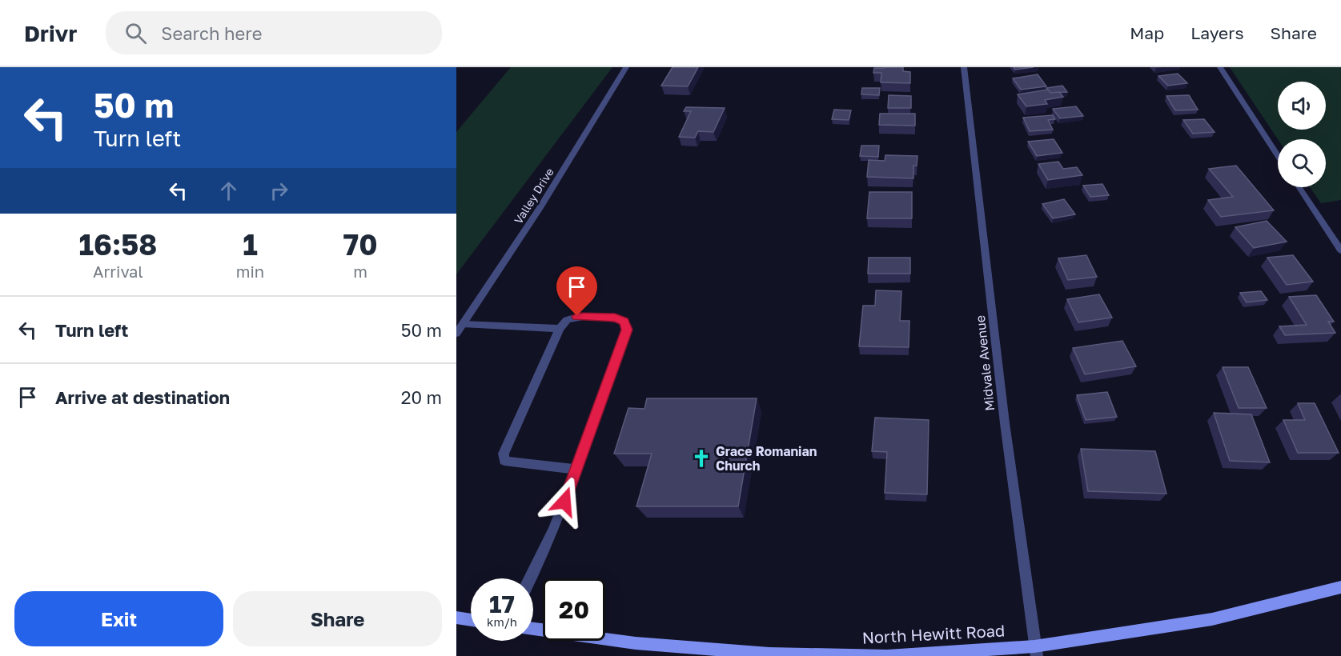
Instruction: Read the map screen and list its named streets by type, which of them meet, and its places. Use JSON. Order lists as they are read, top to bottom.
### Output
{
  "streets": {
    "main road": ["North Hewitt Road"],
    "street": ["Valley Drive", "Midvale Avenue"]
  },
  "crossings": [
    ["Midvale Avenue", "North Hewitt Road"]
  ],
  "places": {
    "church": ["Grace Romanian Church"]
  },
  "page": {
    "header": "Drivr",
    "search": "Search here",
    "nav": ["Map", "Layers", "Share"],
    "turn": ["50 m", "Turn left"],
    "eta": [
      "16:58",
      "Arrival",
      "1",
      "min",
      "70",
      "m"
    ],
    "list": [
      {
        "name": "Turn left",
        "value": "50 m"
      },
      {
        "name": "Arrive at destination",
        "value": "20 m"
      }
    ],
    "speed": "17 km/h",
    "limit": "20",
    "buttons": ["Exit", "Share"]
  }
}
